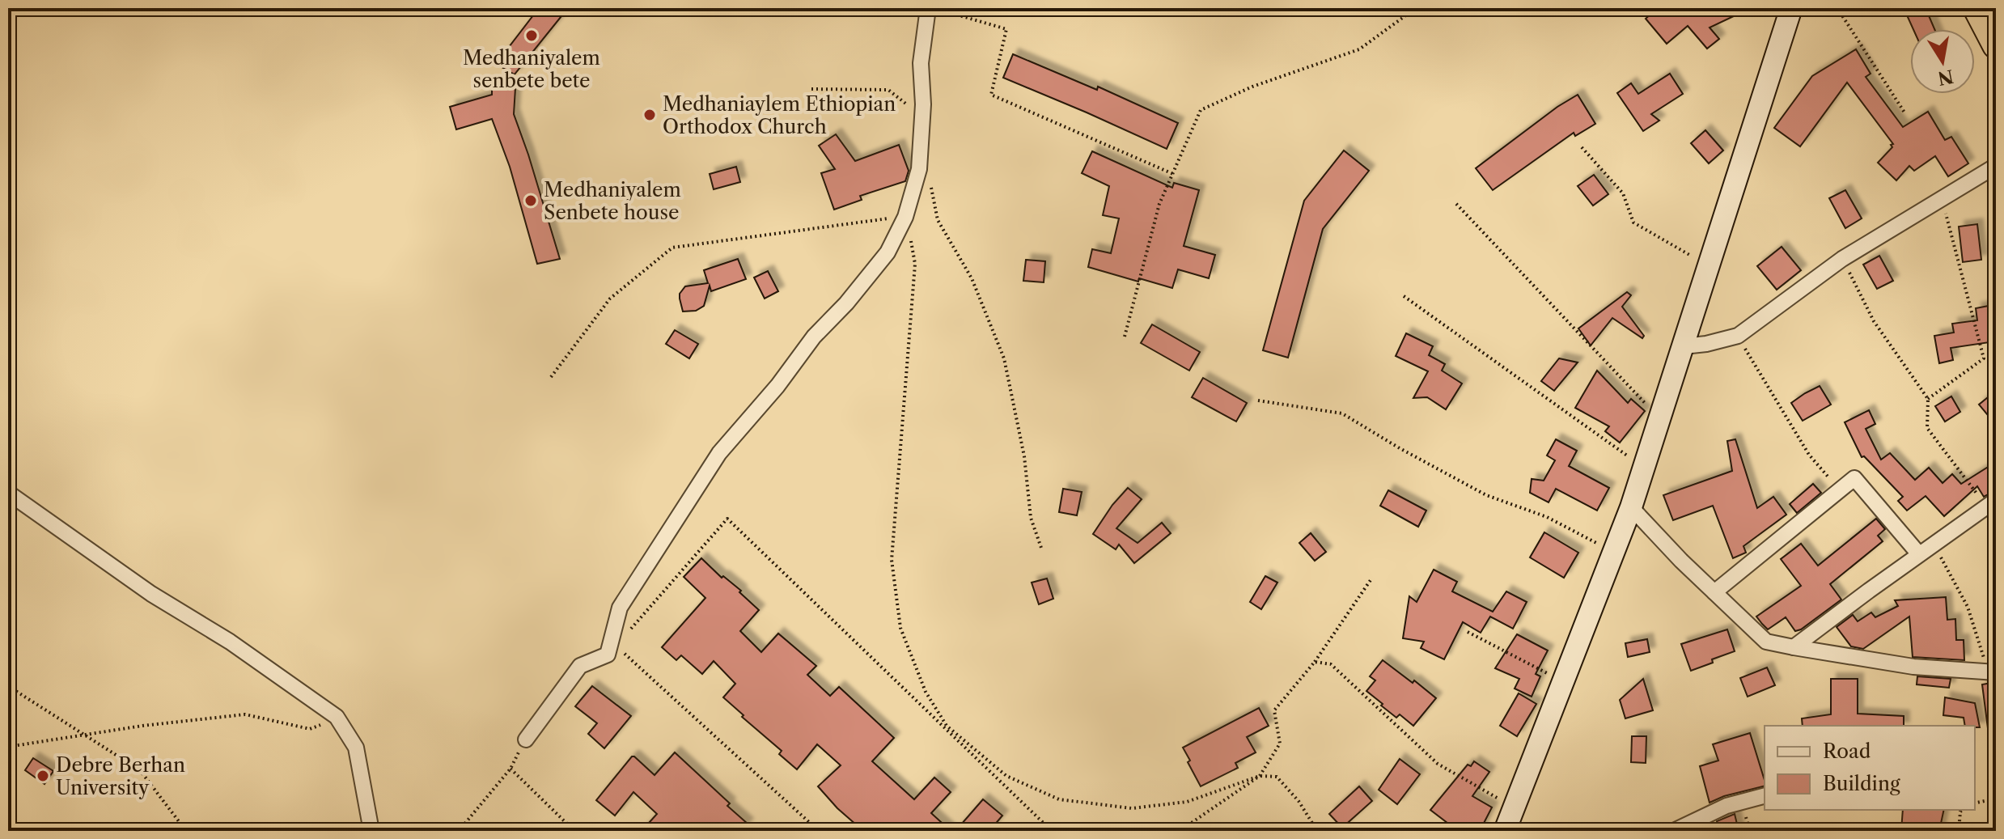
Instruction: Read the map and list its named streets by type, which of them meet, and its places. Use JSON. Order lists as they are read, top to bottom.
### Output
{
  "places": [
    "Medhaniyalem senbete bete",
    "Medhaniaylem Ethiopian Orthodox Church",
    "Medhaniyalem Senbete house",
    "Debre Berhan University"
  ],
  "legend": ["Road", "Building"],
  "north": "bottom"
}
